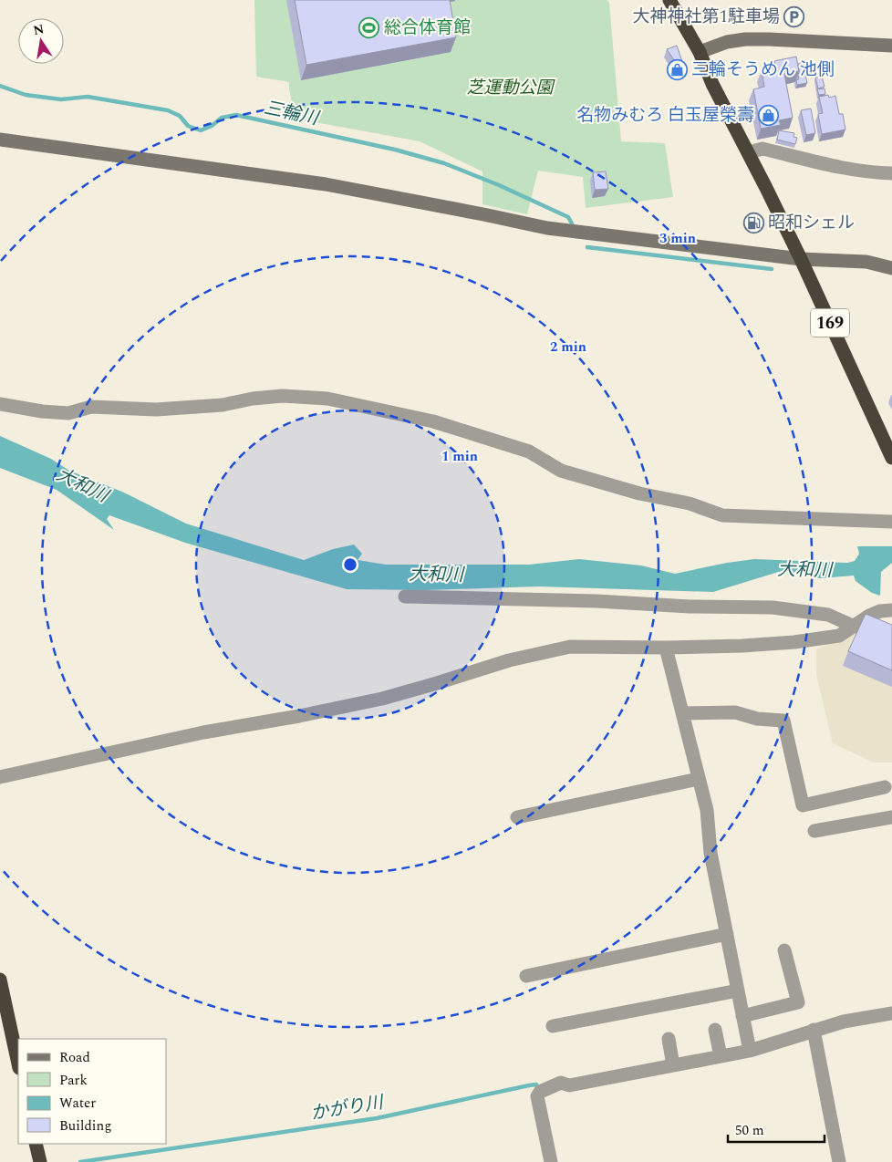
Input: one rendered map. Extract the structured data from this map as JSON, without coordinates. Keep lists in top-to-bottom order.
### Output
{
  "streets": {
    "highway": ["169"]
  },
  "water": ["三輪川", "大和川", "かがり川"],
  "parks": ["芝運動公園"],
  "places": {
    "parking": ["大神神社第1駐車場"],
    "sports": ["総合体育館"],
    "shop": ["三輪そうめん 池側", "名物みむろ 白玉屋榮壽"],
    "fuel station": ["昭和シェル"]
  },
  "legend": [
    "Road",
    "Park",
    "Water",
    "Building"
  ],
  "scale_bar": "50 m",
  "north": "top",
  "rings": ["3 min", "2 min", "1 min"]
}
